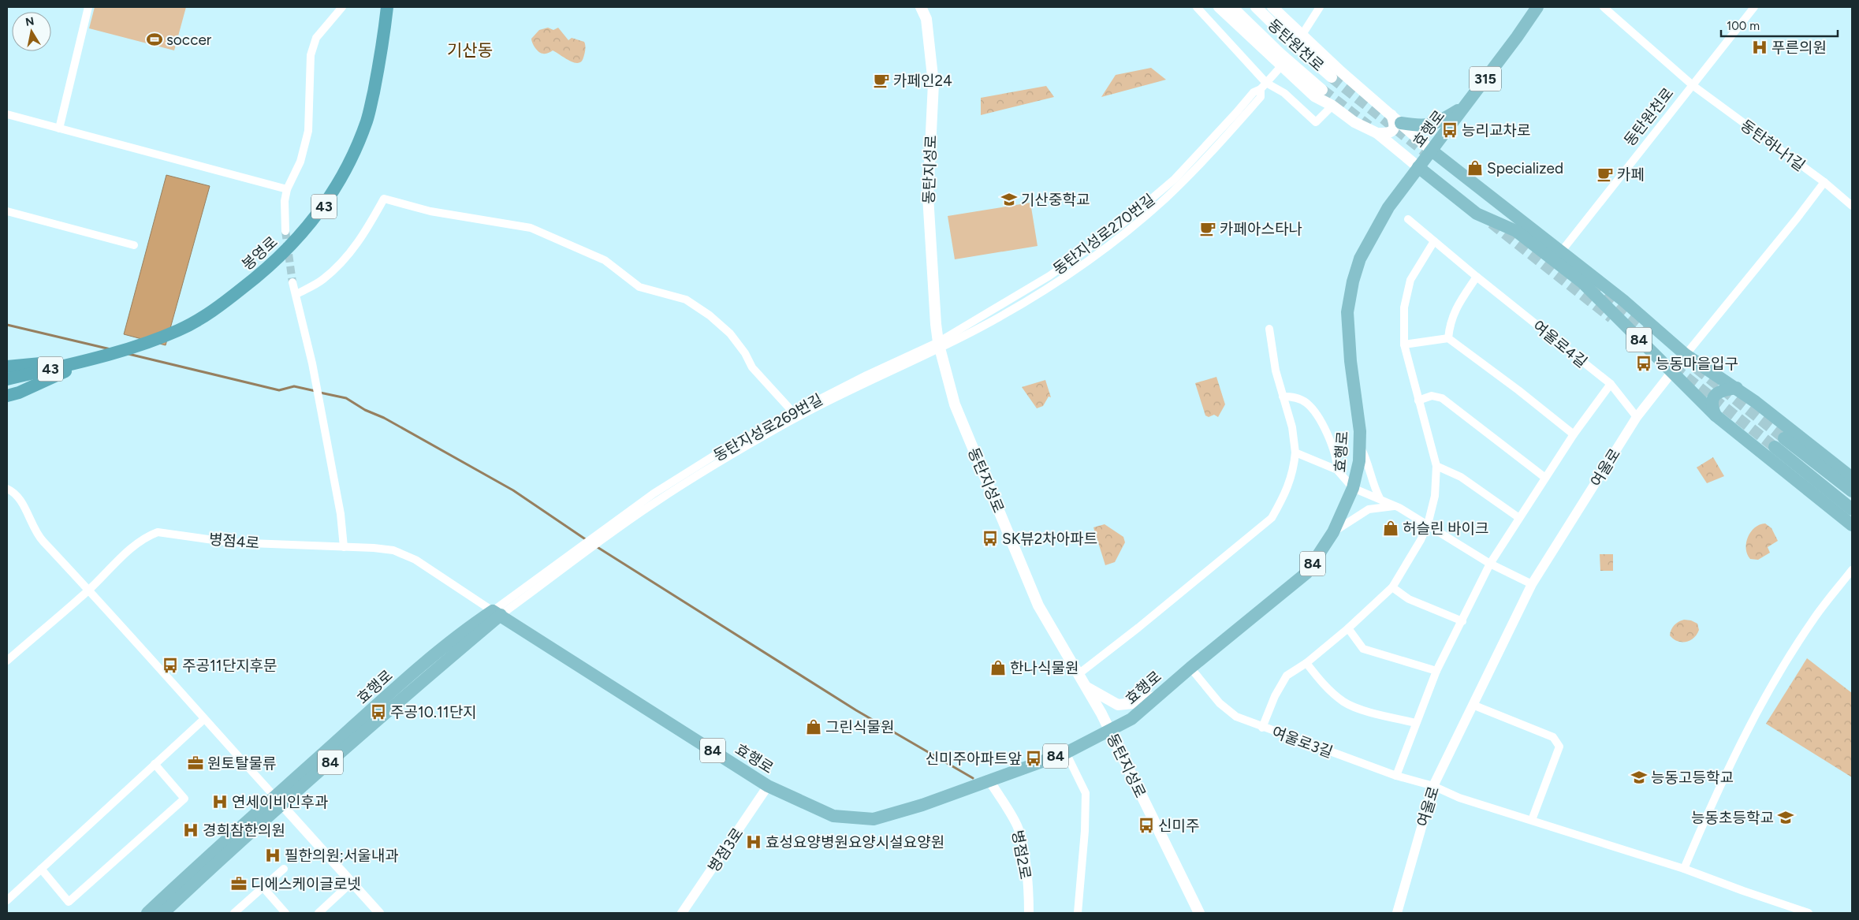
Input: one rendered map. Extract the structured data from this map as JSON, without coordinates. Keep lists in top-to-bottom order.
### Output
{
  "streets": {
    "highway": ["43", "봉영로"],
    "main road": [
      "동탄원천로",
      "315",
      "효행로",
      "동탄지성로",
      "84"
    ],
    "street": [
      "동탄하나1길",
      "여울로4길",
      "동탄지성로269번길",
      "여울로",
      "병점4로",
      "여울로3길",
      "병점3로",
      "병점2로"
    ]
  },
  "crossings": [
    ["동탄원천로", "동탄하나1길"],
    ["동탄원천로", "84"],
    ["효행로", "동탄지성로"],
    ["효행로", "84"],
    ["효행로", "병점4로"],
    ["효행로", "여울로3길"],
    ["효행로", "병점3로"],
    ["효행로", "병점2로"],
    ["동탄지성로", "동탄지성로269번길"],
    ["84", "여울로"],
    ["여울로4길", "여울로"],
    ["여울로", "여울로3길"]
  ],
  "districts": ["기산동"],
  "places": {
    "sports": ["soccer"],
    "hospital": [
      "푸른의원",
      "연세이비인후과",
      "경희참한의원",
      "효성요양병원요양시설요양원",
      "필한의원;서울내과"
    ],
    "cafe": ["카페인24", "카페", "카페아스타나"],
    "bus stop": [
      "능리교차로",
      "능동마을입구",
      "SK뷰2차아파트",
      "주공11단지후문",
      "주공10.11단지",
      "신미주아파트앞",
      "신미주"
    ],
    "shop": [
      "Specialized",
      "허슬린 바이크",
      "한나식물원",
      "그린식물원"
    ],
    "school or university": ["기산중학교", "능동고등학교", "능동초등학교"],
    "office": ["원토탈물류", "디에스케이글로넷"]
  },
  "scale_bar": "100 m",
  "north": "top"
}
